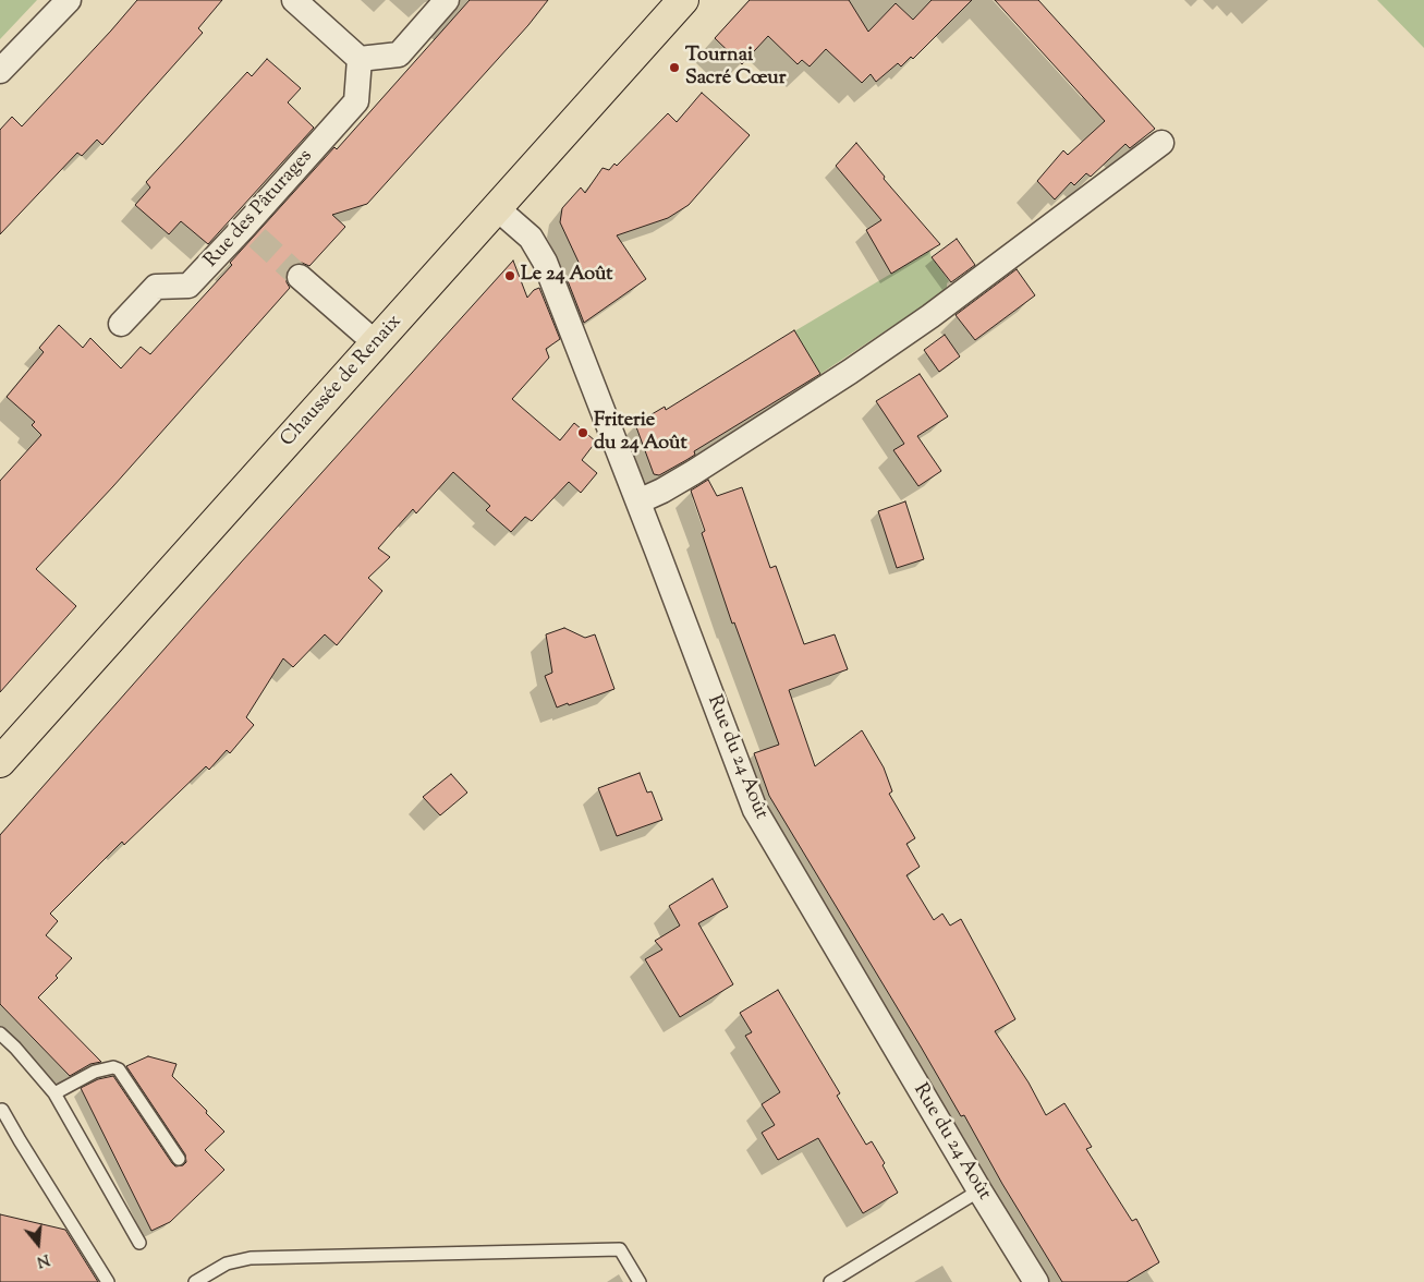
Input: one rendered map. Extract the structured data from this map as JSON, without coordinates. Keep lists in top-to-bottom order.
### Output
{
  "streets": {
    "main road": ["Chaussée de Renaix"],
    "street": ["Rue des Pâturages", "Rue du 24 Août"]
  },
  "crossings": [
    ["Chaussée de Renaix", "Rue du 24 Août"]
  ],
  "places": ["Tournai Sacré Cœur", "Le 24 Août", "Friterie du 24 Août"],
  "north": "bottom"
}
